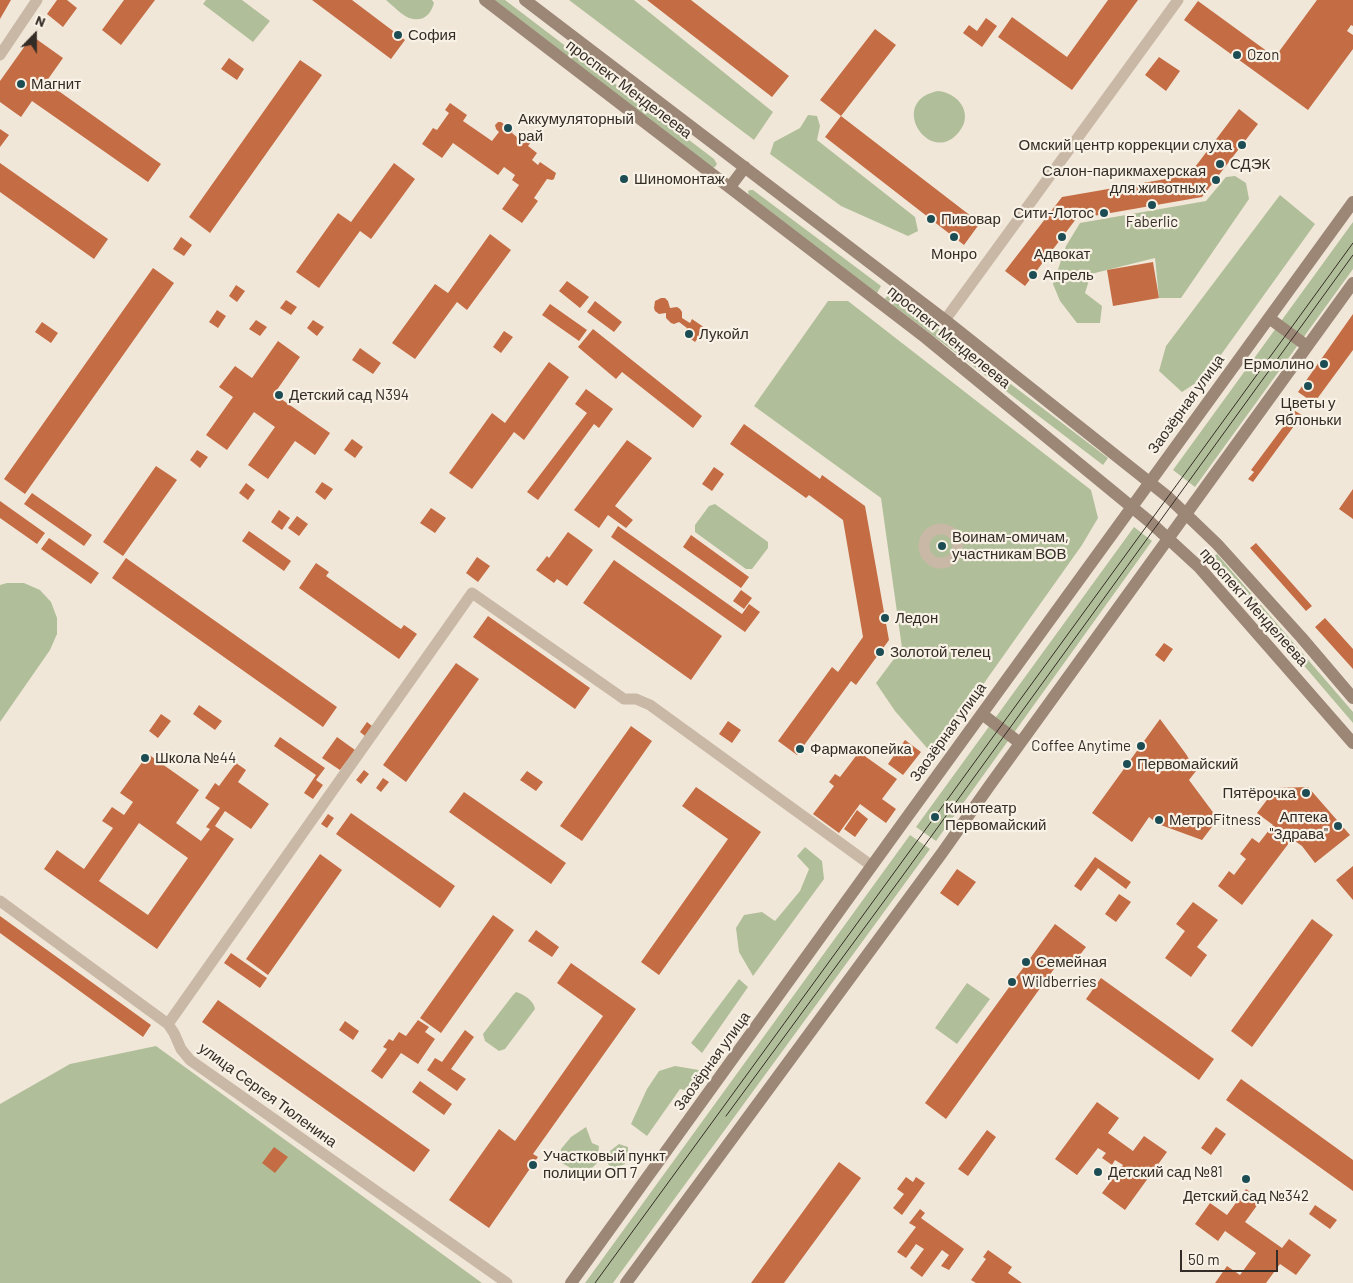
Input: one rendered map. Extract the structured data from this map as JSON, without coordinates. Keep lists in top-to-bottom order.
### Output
{
  "streets": {
    "main road": ["проспект Менделеева", "Заозёрная улица"],
    "street": ["улица Сергея Тюленина"]
  },
  "crossings": [
    ["проспект Менделеева", "Заозёрная улица"]
  ],
  "places": [
    "София",
    "Ozon",
    "Магнит",
    "Аккумуляторный рай",
    "Омский центр коррекции слуха",
    "СДЭК",
    "Шиномонтаж",
    "Салон-парикмахерская для животных",
    "Faberlic",
    "Сити-Лотос",
    "Пивовар",
    "Монро",
    "Адвокат",
    "Апрель",
    "Лукойл",
    "Ермолино",
    "Цветы у Яблоньки",
    "Детский сад N394",
    "Воинам-омичам, участникам ВОВ",
    "Ледон",
    "Золотой телец",
    "Coffee Anytime",
    "Фармакопейка",
    "Школа №44",
    "Первомайский",
    "Пятёрочка",
    "Кинотеатр Первомайский",
    "МетроFitness",
    "Аптека \"Здрава\"",
    "Семейная",
    "Wildberries",
    "Участковый пункт полиции ОП 7",
    "Детский сад №81",
    "Детский сад №342"
  ],
  "scale_bar": "50 m",
  "north": "top"
}
